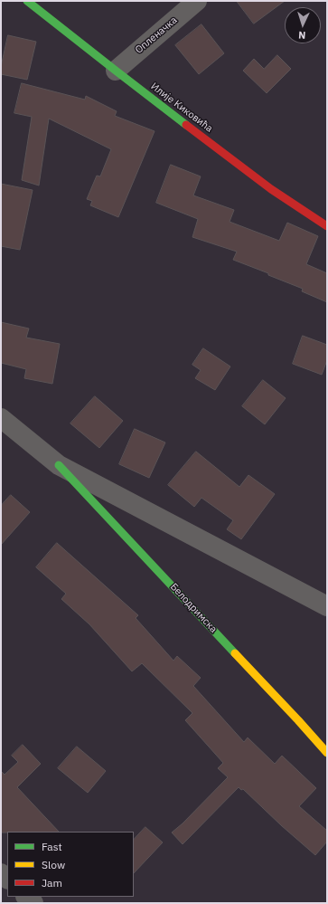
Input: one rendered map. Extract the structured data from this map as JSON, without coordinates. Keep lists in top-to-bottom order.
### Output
{
  "streets": {
    "street": ["Опленачка", "Илије Киковића", "Белодримска"]
  },
  "crossings": [
    ["Опленачка", "Илије Киковића"]
  ],
  "legend": ["Fast", "Slow", "Jam"],
  "north": "bottom"
}
